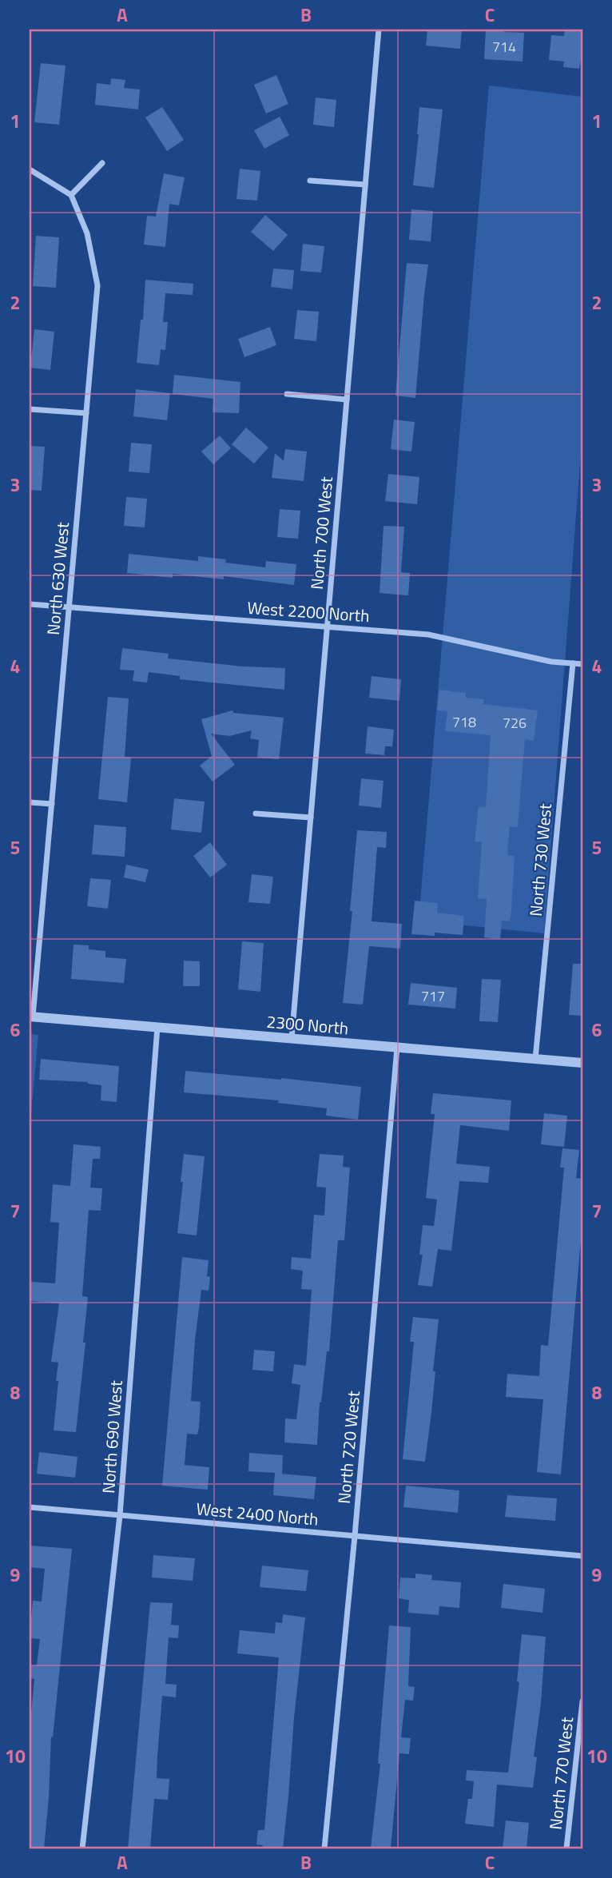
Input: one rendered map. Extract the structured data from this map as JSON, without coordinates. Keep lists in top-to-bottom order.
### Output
{
  "streets": {
    "street": [
      "North 700 West",
      "North 630 West",
      "West 2200 North",
      "North 730 West",
      "2300 North",
      "North 690 West",
      "North 720 West",
      "West 2400 North",
      "North 770 West"
    ]
  },
  "crossings": [
    ["North 700 West", "West 2200 North"],
    ["North 700 West", "2300 North"],
    ["North 630 West", "West 2200 North"],
    ["North 630 West", "2300 North"],
    ["West 2200 North", "North 730 West"],
    ["North 730 West", "2300 North"],
    ["2300 North", "North 690 West"],
    ["2300 North", "North 720 West"],
    ["North 690 West", "West 2400 North"],
    ["North 720 West", "West 2400 North"]
  ],
  "house_numbers": [
    "714",
    "718",
    "726",
    "717"
  ],
  "grid": {
    "columns": ["A", "B", "C"],
    "rows": [
      "1",
      "2",
      "3",
      "4",
      "5",
      "6",
      "7",
      "8",
      "9",
      "10"
    ]
  }
}
